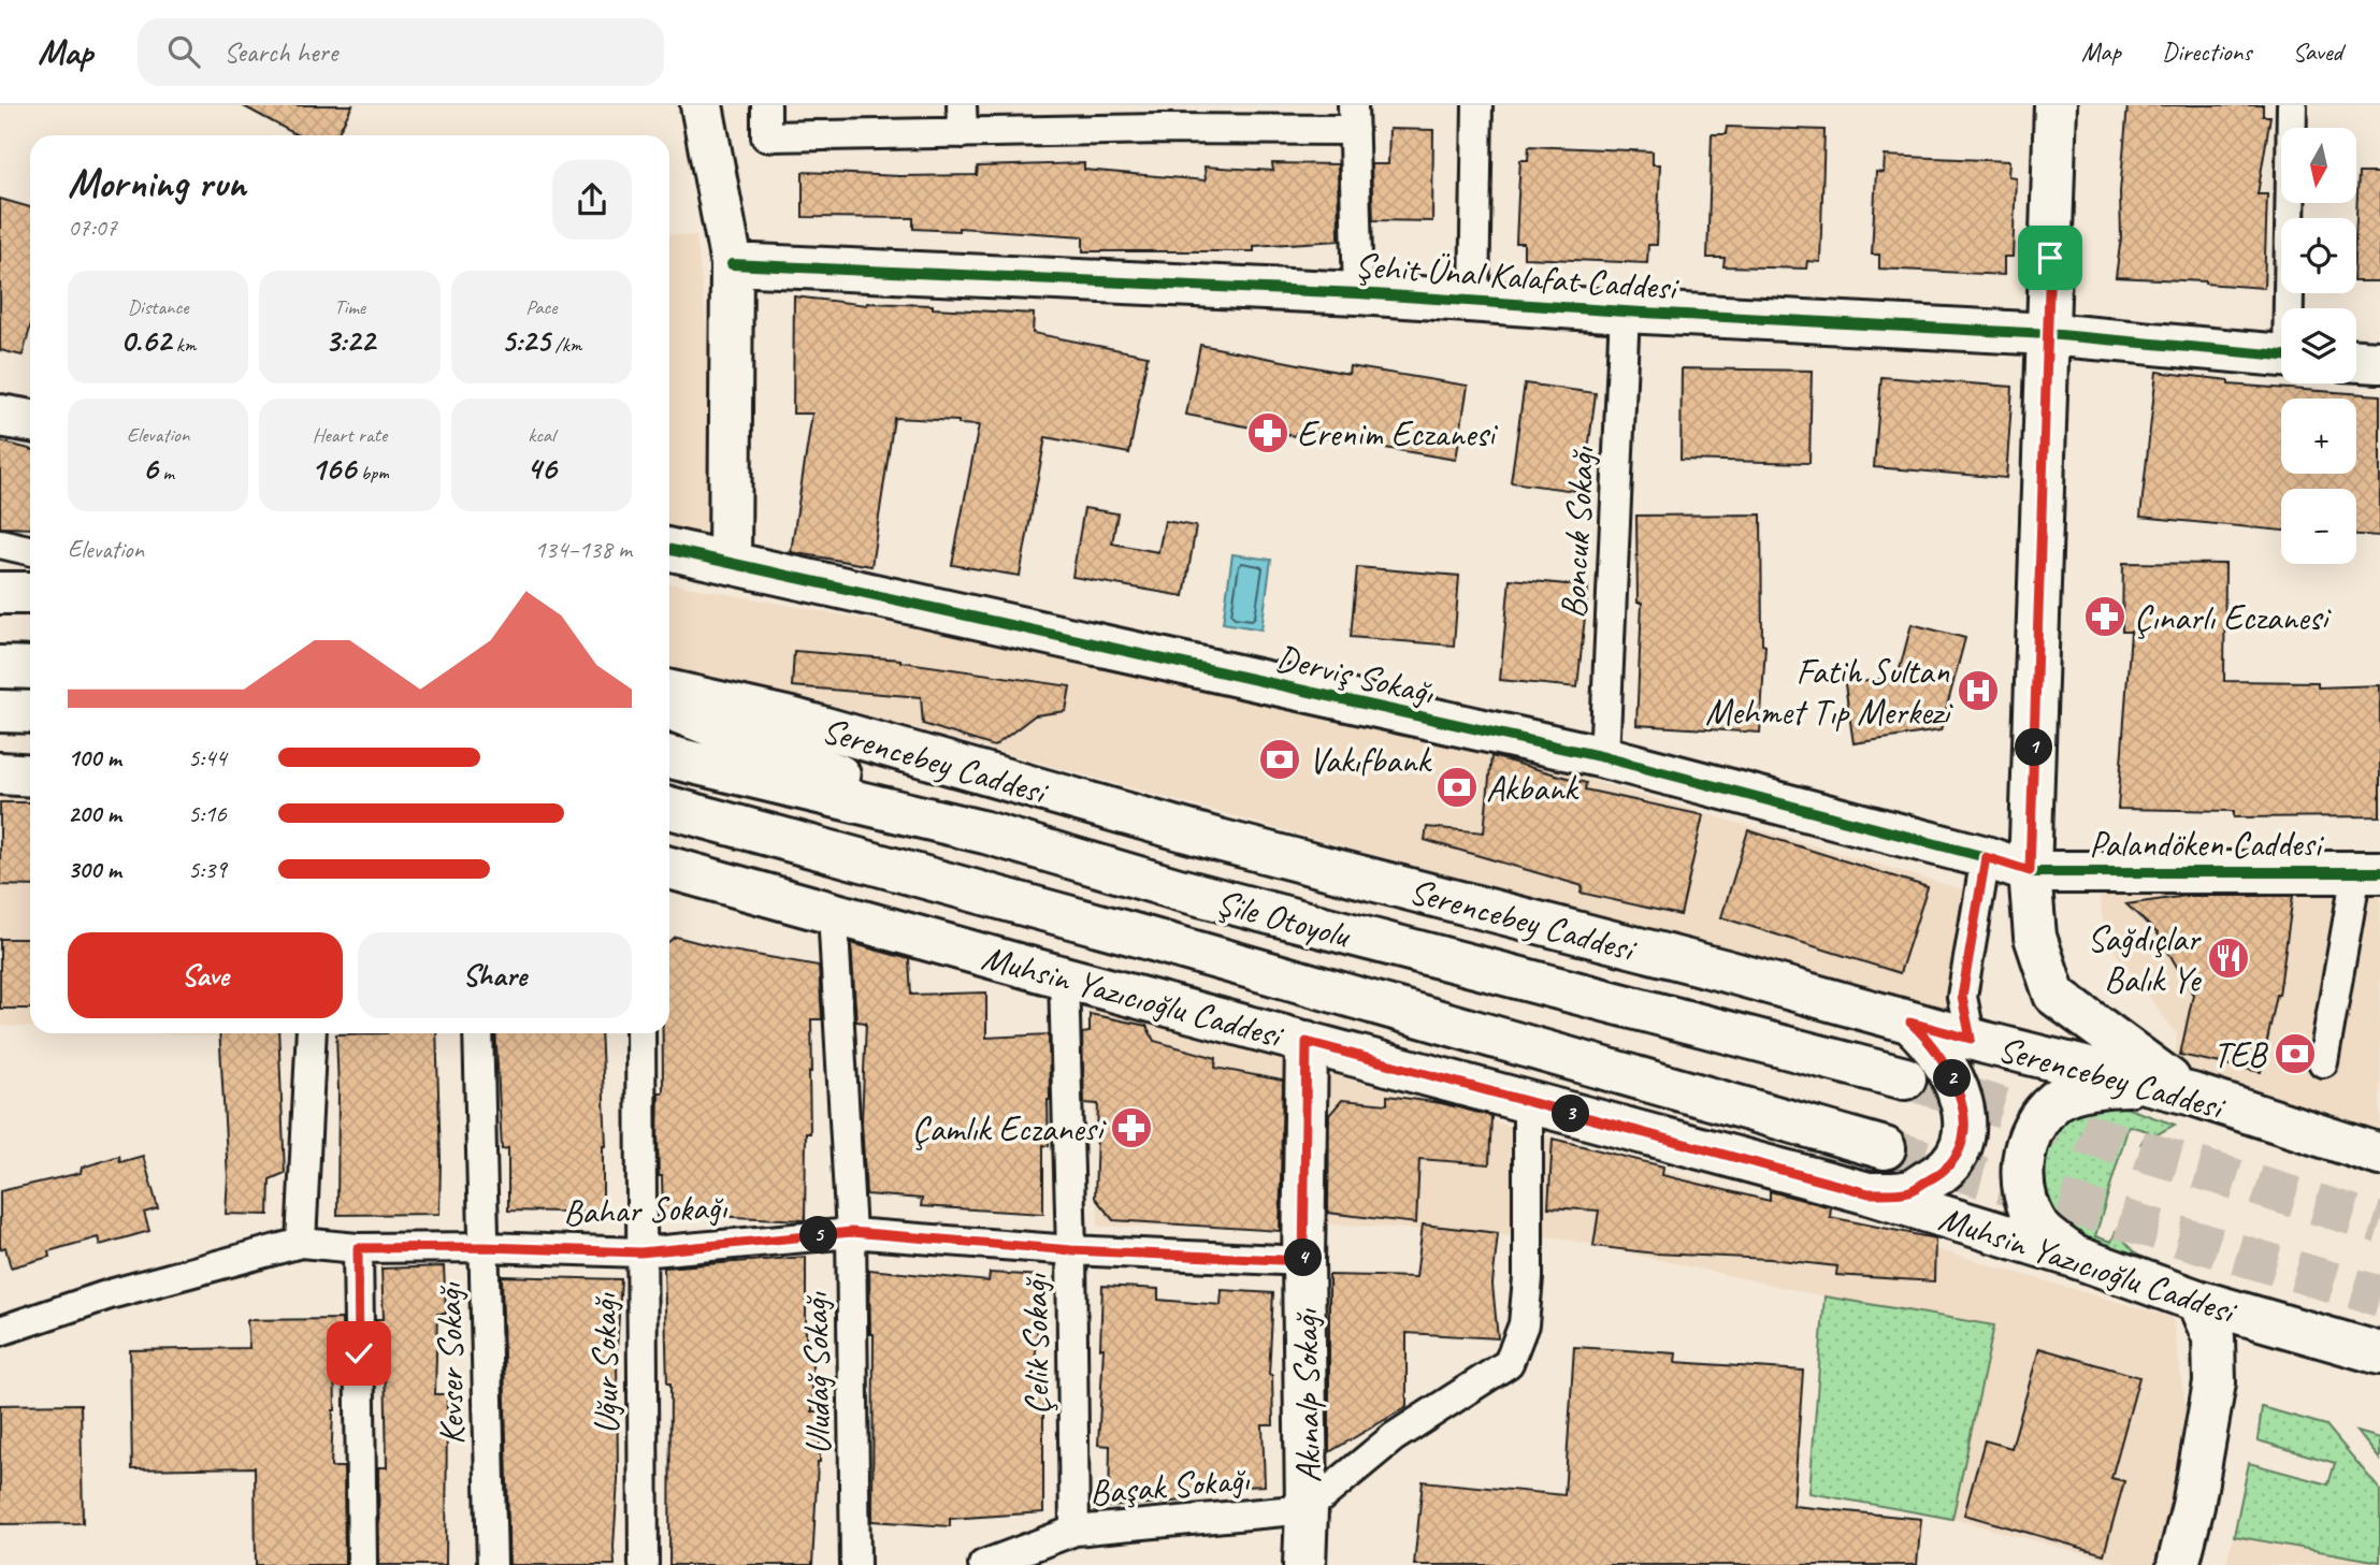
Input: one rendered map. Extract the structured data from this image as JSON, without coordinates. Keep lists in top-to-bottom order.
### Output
{
  "streets": {
    "main road": [
      "Şehit Ünal Kalafat Caddesi",
      "Derviş Sokağı",
      "Serencebey Caddesi",
      "Palandöken Caddesi",
      "Şile Otoyolu",
      "Muhsin Yazıcıoğlu Caddesi",
      "Akınalp Sokağı"
    ],
    "street": [
      "Boncuk Sokağı",
      "Bahar Sokağı",
      "Çelik Sokağı",
      "Kevser Sokağı",
      "Uğur Sokağı",
      "Uludağ Sokağı",
      "Başak Sokağı"
    ]
  },
  "crossings": [
    ["Şehit Ünal Kalafat Caddesi", "Boncuk Sokağı"],
    ["Boncuk Sokağı", "Derviş Sokağı"],
    ["Derviş Sokağı", "Palandöken Caddesi"],
    ["Muhsin Yazıcıoğlu Caddesi", "Çelik Sokağı"],
    ["Muhsin Yazıcıoğlu Caddesi", "Uludağ Sokağı"],
    ["Muhsin Yazıcıoğlu Caddesi", "Akınalp Sokağı"],
    ["Bahar Sokağı", "Çelik Sokağı"],
    ["Bahar Sokağı", "Kevser Sokağı"],
    ["Bahar Sokağı", "Uğur Sokağı"],
    ["Bahar Sokağı", "Uludağ Sokağı"],
    ["Bahar Sokağı", "Akınalp Sokağı"],
    ["Çelik Sokağı", "Başak Sokağı"],
    ["Akınalp Sokağı", "Başak Sokağı"]
  ],
  "places": {
    "pharmacy": ["Erenim Eczanesi", "Çınarlı Eczanesi", "Çamlık Eczanesi"],
    "hospital": ["Fatih Sultan Mehmet Tıp Merkezi"],
    "bank": ["Vakıfbank", "Akbank", "TEB"],
    "restaurant": ["Sağdıçlar Balık Ye"]
  },
  "north": "bottom",
  "page": {
    "header": "Map",
    "search": "Search here",
    "nav": ["Map", "Directions", "Saved"],
    "map_buttons": ["+", "−"],
    "heading": ["Morning run", "07:07"],
    "stats": [
      ["Distance", "0.62 km"],
      ["Time", "3:22"],
      ["Pace", "5:25 /km"],
      ["Elevation", "6 m"],
      ["Heart rate", "166 bpm"],
      ["kcal", "46"]
    ],
    "chart": ["Elevation", "134–138 m"],
    "pins": [
      "1",
      "2",
      "3",
      "5",
      "4"
    ],
    "list": [
      {
        "name": "100 m",
        "note": "5:44"
      },
      {
        "name": "200 m",
        "note": "5:16"
      },
      {
        "name": "300 m",
        "note": "5:39"
      }
    ],
    "buttons": ["Save", "Share"]
  }
}
